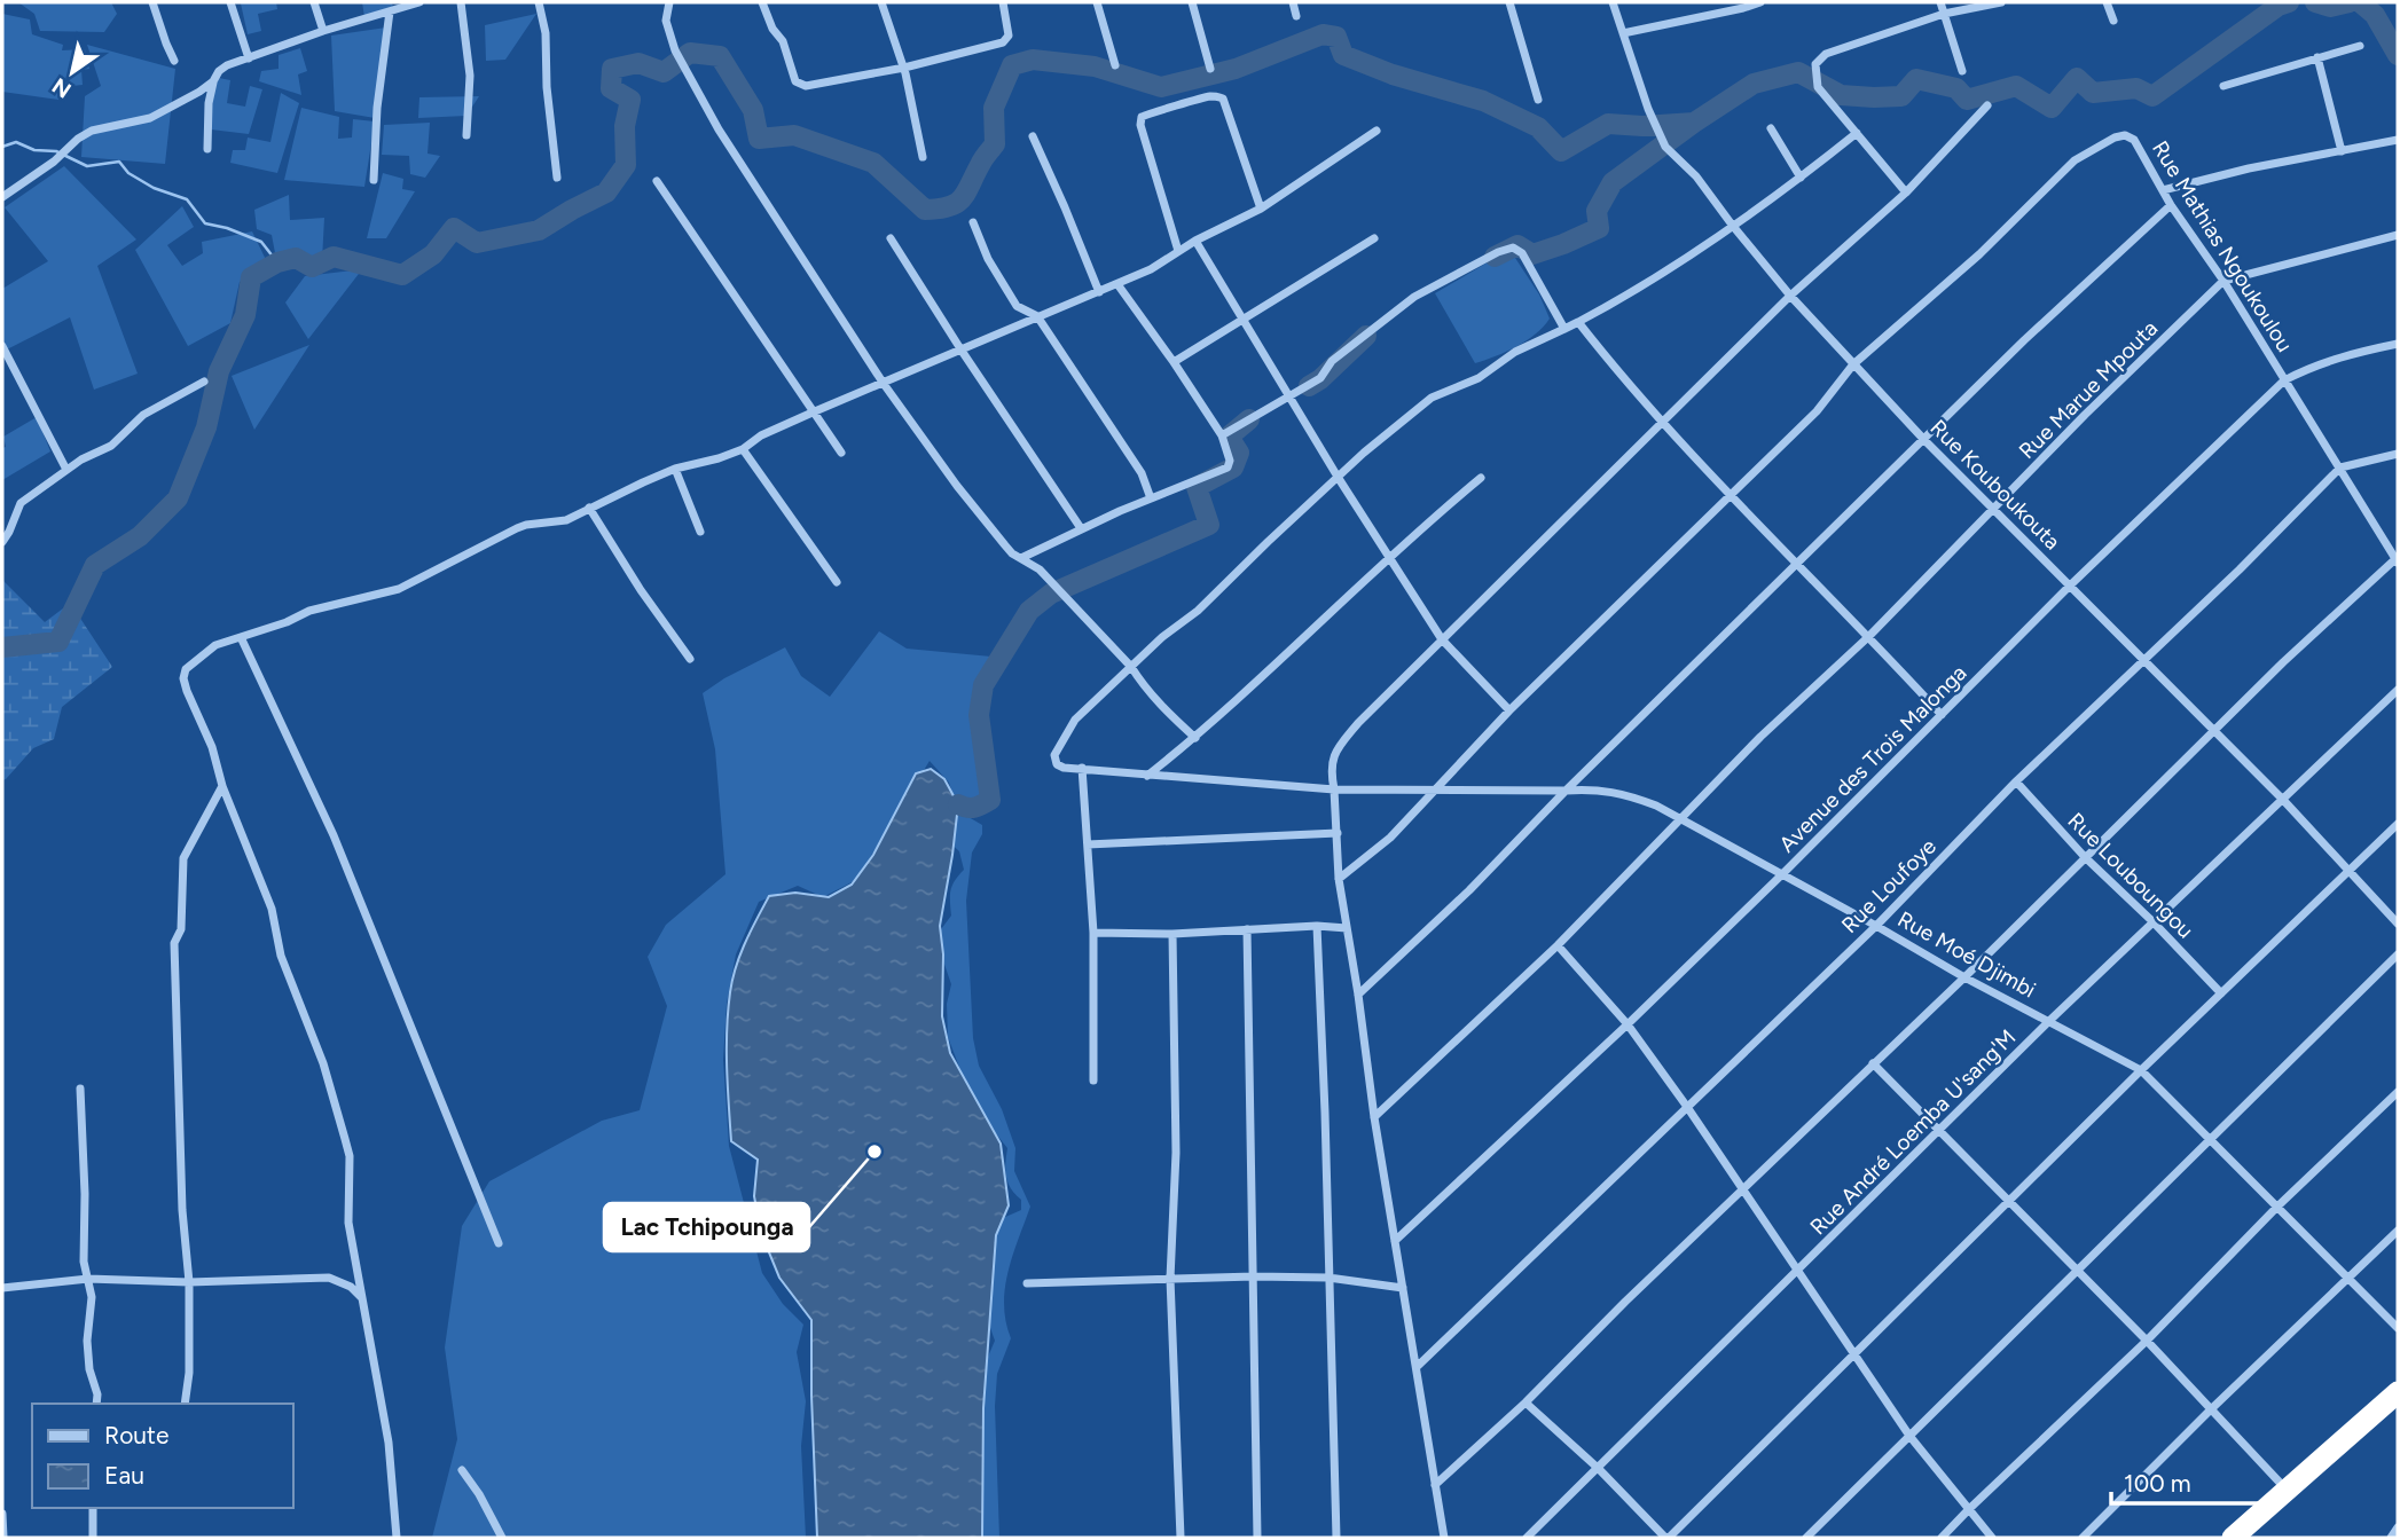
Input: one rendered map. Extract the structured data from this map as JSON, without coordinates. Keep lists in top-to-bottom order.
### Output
{
  "streets": {
    "street": [
      "Rue Mathias Ngoukoulou",
      "Rue Marue Mpouta",
      "Rue Kouboukouta",
      "Avenue des Trois Malonga",
      "Rue Louboungou",
      "Rue Loufoye",
      "Rue Moé Djimbi",
      "Rue André Loemba U'sang'M"
    ]
  },
  "crossings": [
    ["Rue Mathias Ngoukoulou", "Rue Marue Mpouta"],
    ["Rue Mathias Ngoukoulou", "Rue Kouboukouta"],
    ["Rue Mathias Ngoukoulou", "Avenue des Trois Malonga"],
    ["Rue Mathias Ngoukoulou", "Rue Loufoye"],
    ["Rue Marue Mpouta", "Rue Kouboukouta"],
    ["Rue Marue Mpouta", "Rue Moé Djimbi"],
    ["Rue Kouboukouta", "Avenue des Trois Malonga"],
    ["Rue Kouboukouta", "Rue Loufoye"],
    ["Rue Kouboukouta", "Rue André Loemba U'sang'M"],
    ["Avenue des Trois Malonga", "Rue Moé Djimbi"],
    ["Rue Louboungou", "Rue Loufoye"],
    ["Rue Louboungou", "Rue André Loemba U'sang'M"],
    ["Rue Loufoye", "Rue Moé Djimbi"],
    ["Rue Moé Djimbi", "Rue André Loemba U'sang'M"]
  ],
  "places": ["Lac Tchipounga"],
  "legend": ["Route", "Eau"],
  "scale_bar": "100 m",
  "north": "bottom left"
}
